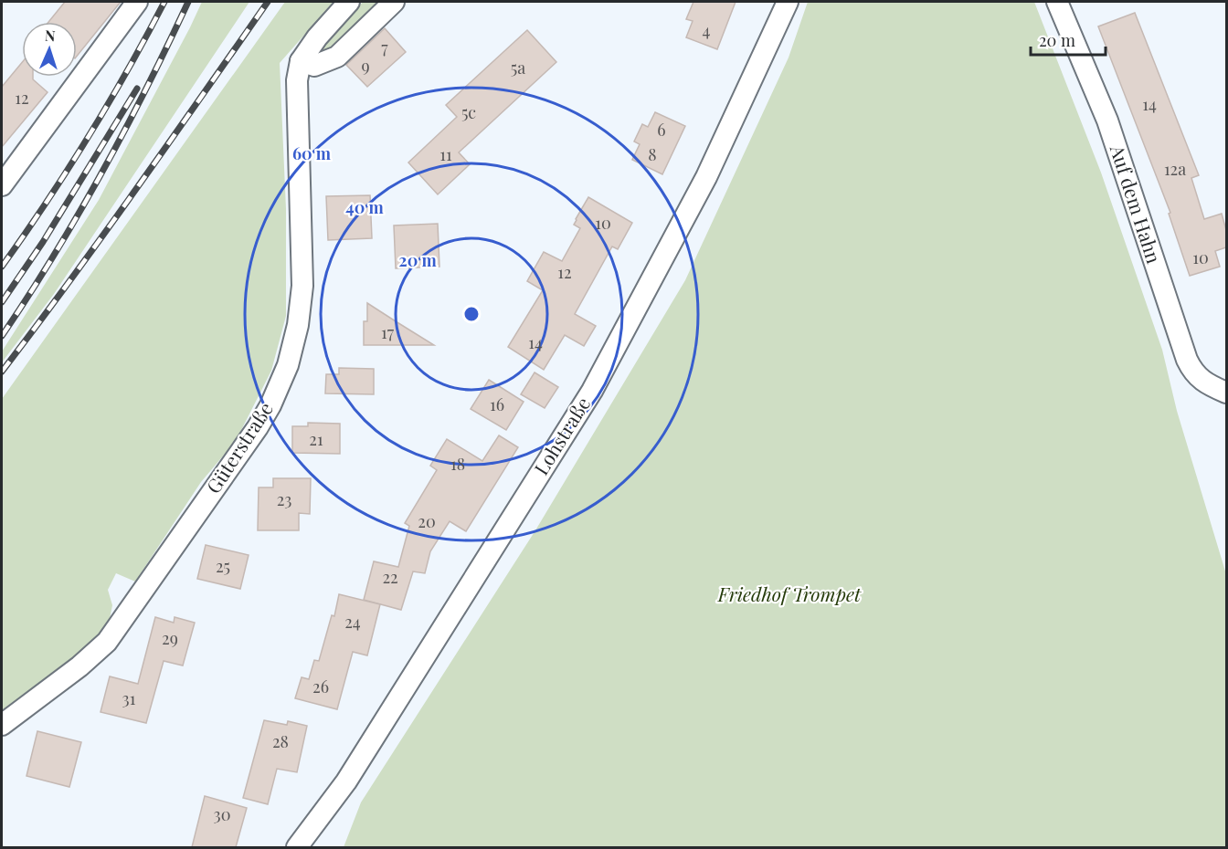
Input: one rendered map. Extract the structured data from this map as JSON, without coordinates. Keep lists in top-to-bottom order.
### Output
{
  "streets": {
    "street": ["Auf dem Hahn", "Lohstraße", "Güterstraße"]
  },
  "parks": ["Friedhof Trompet"],
  "house_numbers": [
    "4",
    "7",
    "9",
    "5a",
    "12",
    "14",
    "5c",
    "6",
    "11",
    "8",
    "12a",
    "10",
    "10",
    "12",
    "17",
    "14",
    "16",
    "21",
    "18",
    "23",
    "20",
    "25",
    "22",
    "24",
    "29",
    "26",
    "31",
    "28",
    "30"
  ],
  "scale_bar": "20 m",
  "north": "top",
  "rings": ["60 m", "40 m", "20 m"]
}
